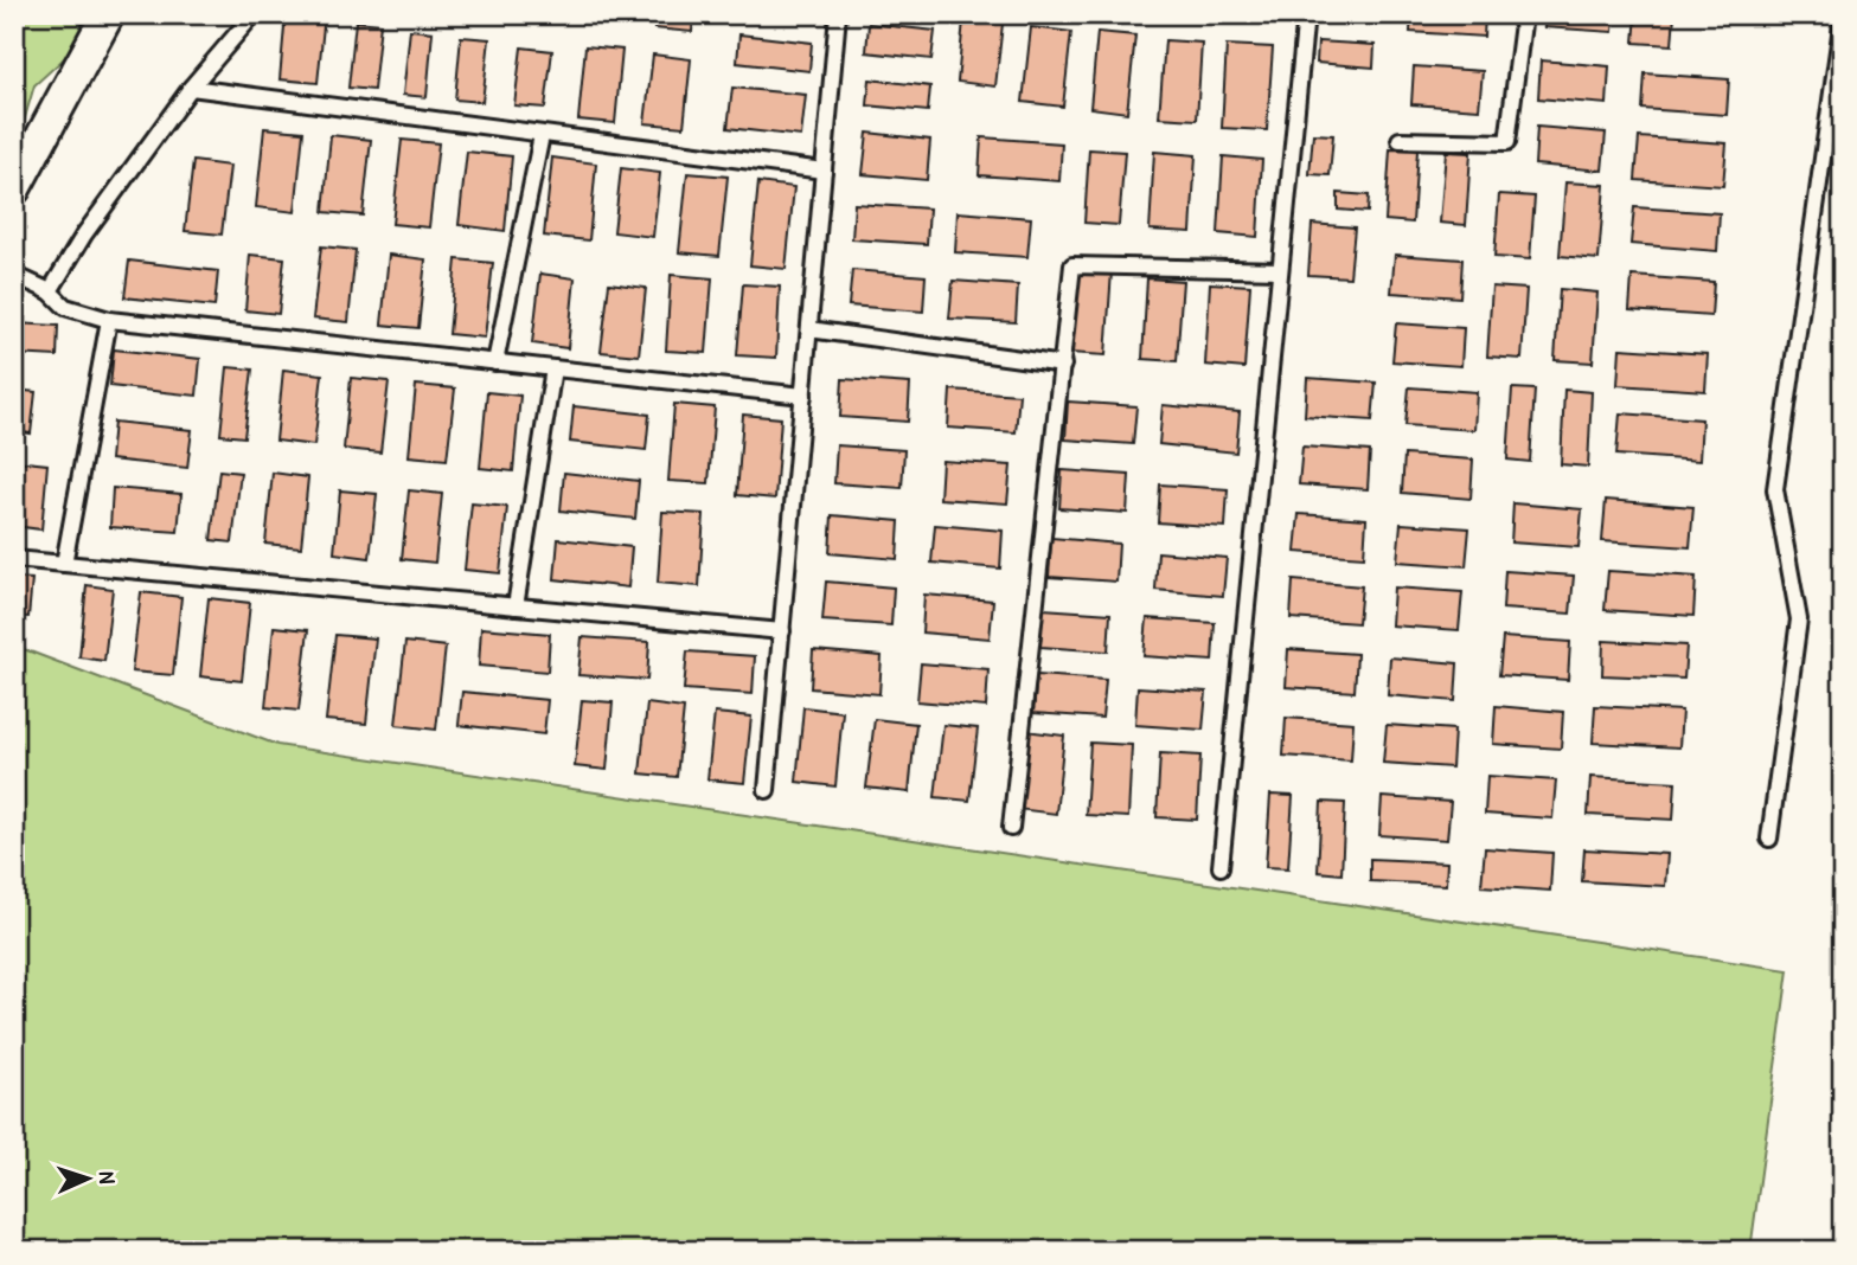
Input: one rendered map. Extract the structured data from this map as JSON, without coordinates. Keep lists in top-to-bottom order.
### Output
{
  "north": "right"
}
